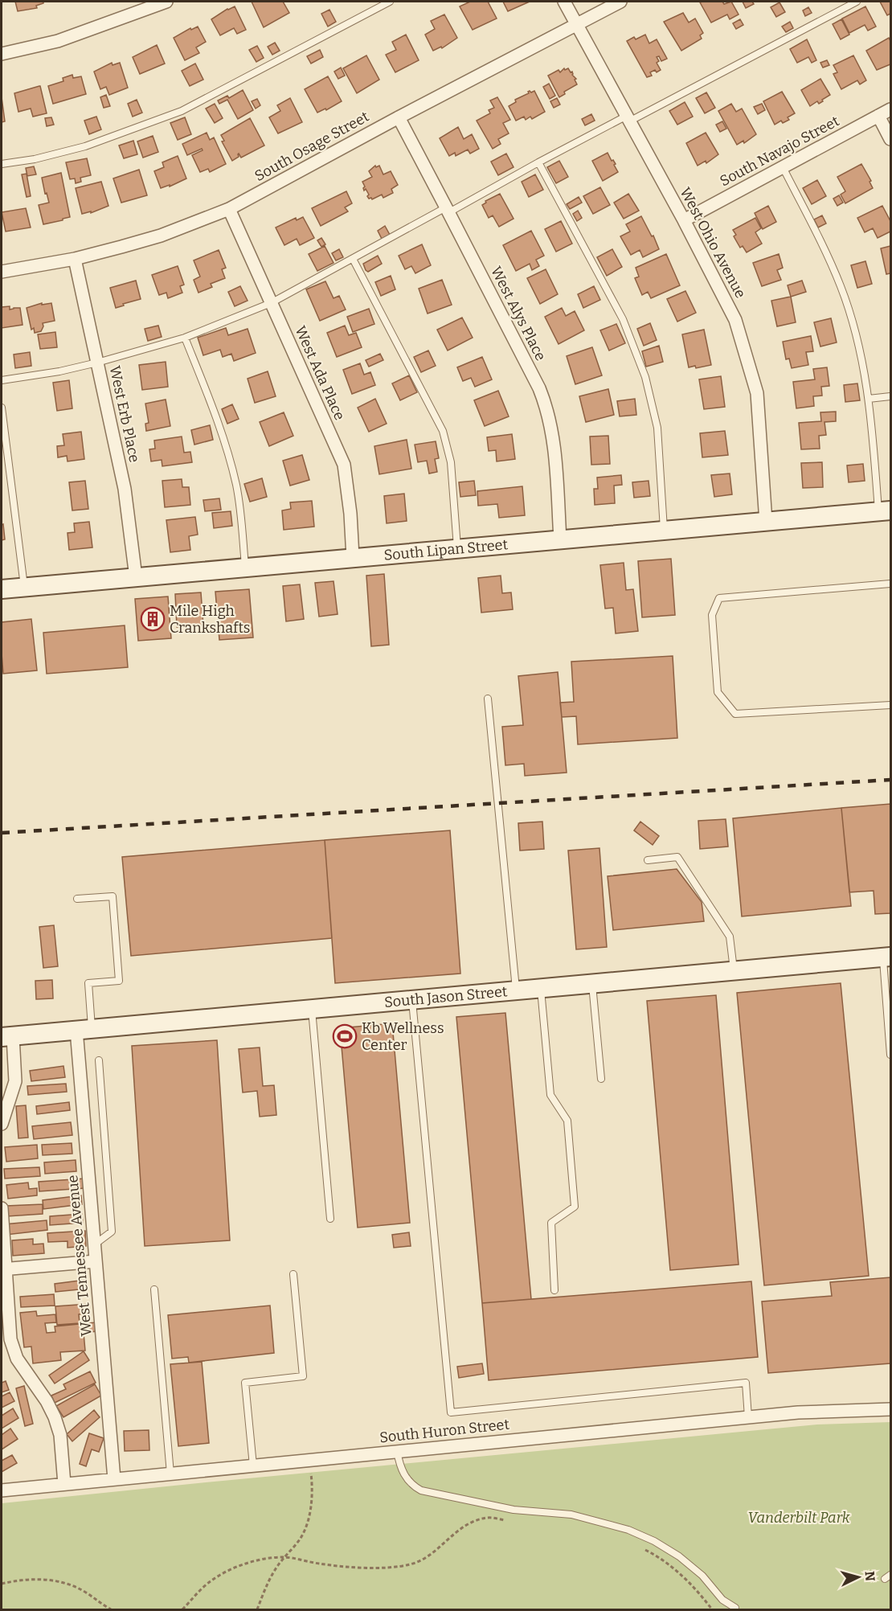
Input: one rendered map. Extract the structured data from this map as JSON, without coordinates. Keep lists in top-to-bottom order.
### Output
{
  "streets": {
    "street": [
      "South Osage Street",
      "South Navajo Street",
      "West Ohio Avenue",
      "West Alys Place",
      "West Ada Place",
      "West Erb Place",
      "South Lipan Street",
      "South Jason Street",
      "West Tennessee Avenue",
      "South Huron Street"
    ]
  },
  "crossings": [
    ["South Osage Street", "West Ohio Avenue"],
    ["South Osage Street", "West Alys Place"],
    ["South Osage Street", "West Ada Place"],
    ["South Osage Street", "West Erb Place"],
    ["South Navajo Street", "West Ohio Avenue"],
    ["West Ohio Avenue", "South Lipan Street"],
    ["West Alys Place", "South Lipan Street"],
    ["West Ada Place", "South Lipan Street"],
    ["West Erb Place", "South Lipan Street"],
    ["South Jason Street", "West Tennessee Avenue"],
    ["West Tennessee Avenue", "South Huron Street"]
  ],
  "parks": ["Vanderbilt Park"],
  "places": {
    "building": ["Mile High Crankshafts"],
    "sports": ["Kb Wellness Center"]
  },
  "north": "right"
}
